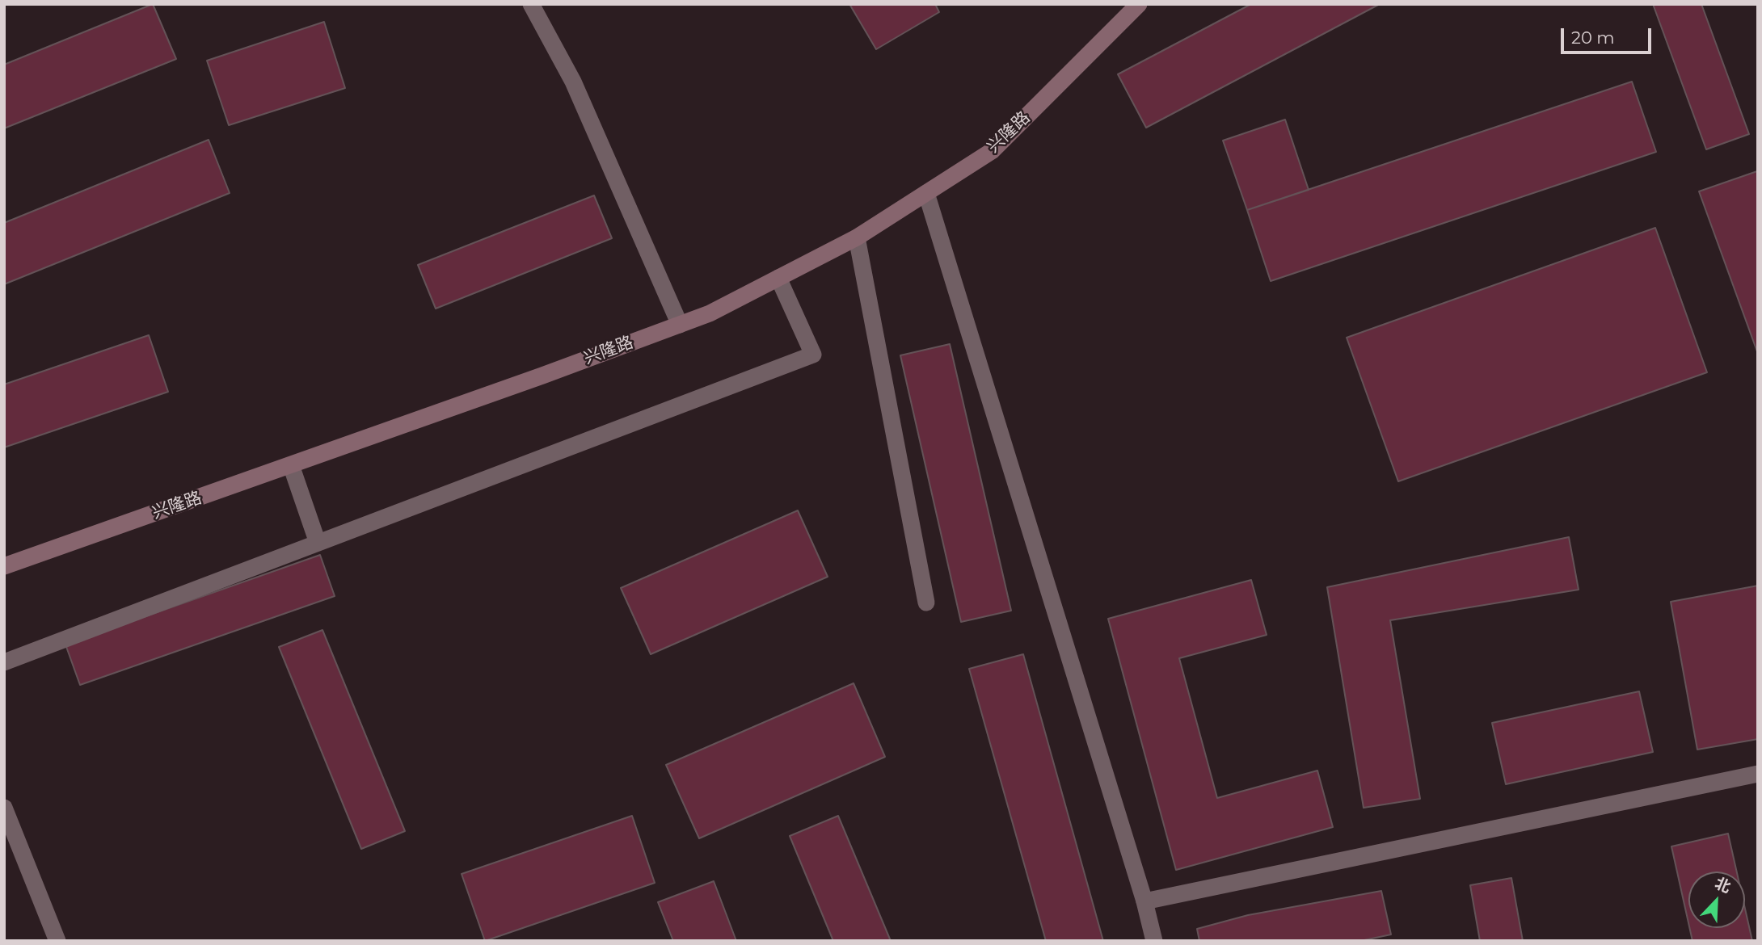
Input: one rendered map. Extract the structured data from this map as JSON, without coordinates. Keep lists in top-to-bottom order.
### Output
{
  "streets": {
    "main road": ["兴隆路"]
  },
  "scale_bar": "20 m",
  "north": "top right"
}
